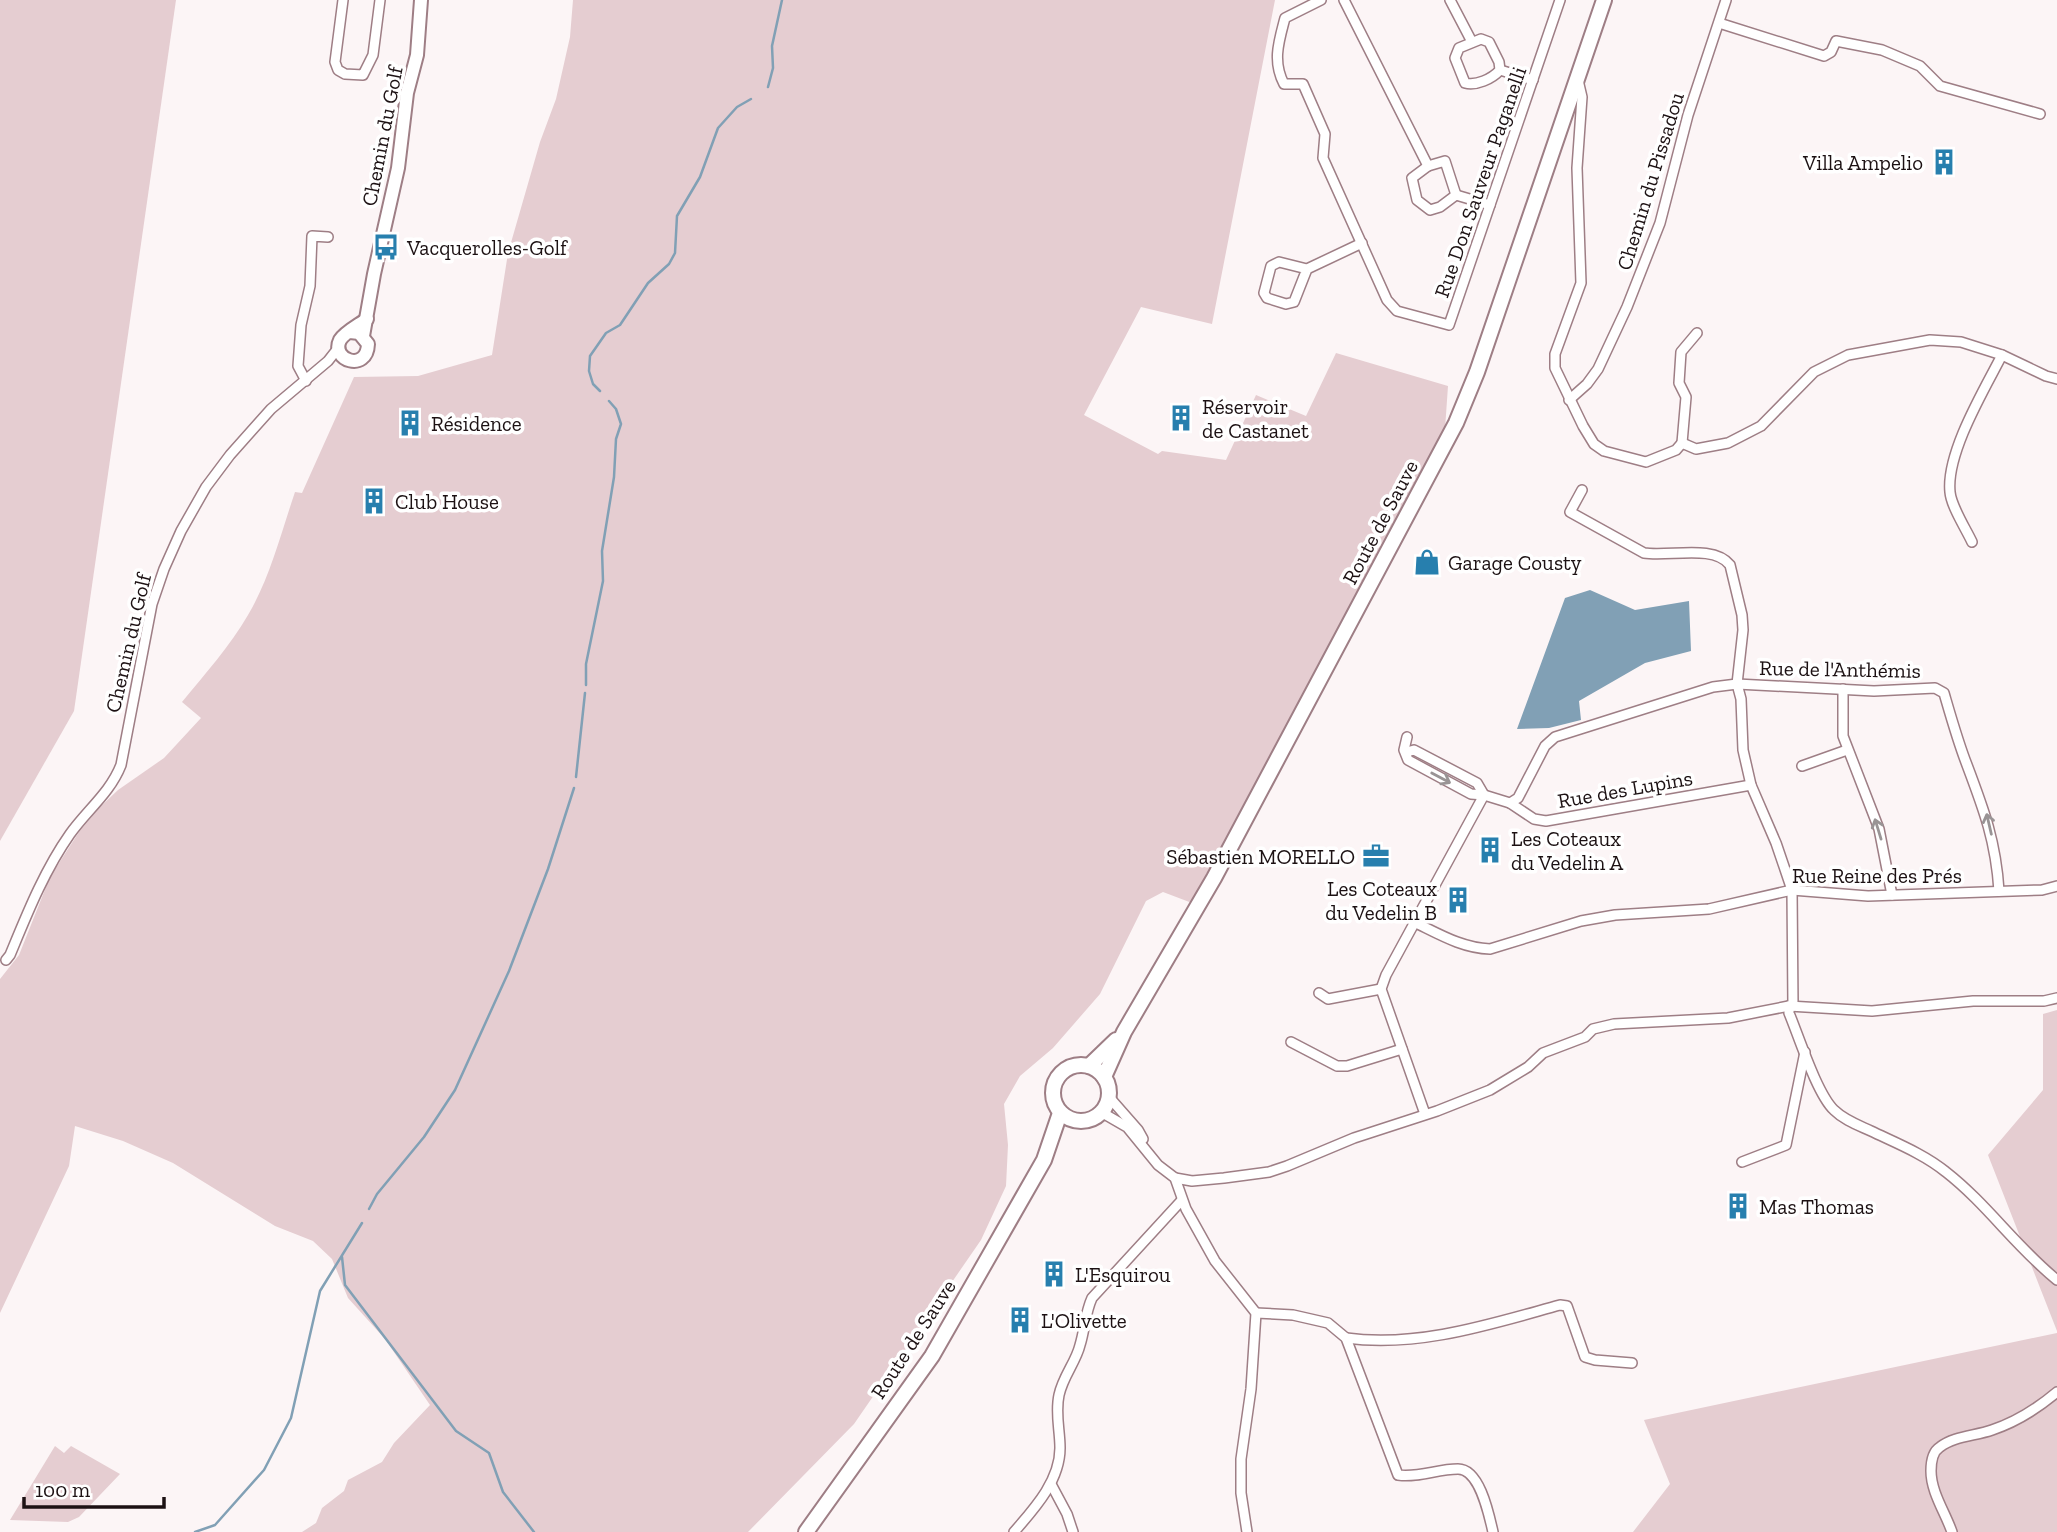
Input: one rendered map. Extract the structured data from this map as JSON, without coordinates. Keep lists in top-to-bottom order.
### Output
{
  "streets": {
    "main road": ["Route de Sauve"],
    "street": [
      "Chemin du Golf",
      "Chemin du Pissadou",
      "Rue Don Sauveur Paganelli",
      "Rue de l'Anthémis",
      "Rue des Lupins",
      "Rue Reine des Prés"
    ]
  },
  "crossings": [
    ["Rue de l'Anthémis", "Rue des Lupins"],
    ["Rue de l'Anthémis", "Rue Reine des Prés"]
  ],
  "one_way": ["Rue de l'Anthémis"],
  "places": {
    "building": [
      "Villa Ampelio",
      "Réservoir de Castanet",
      "Résidence",
      "Club House",
      "Les Coteaux du Vedelin A",
      "Les Coteaux du Vedelin B",
      "Mas Thomas",
      "L'Esquirou",
      "L'Olivette"
    ],
    "bus stop": ["Vacquerolles-Golf"],
    "shop": ["Garage Cousty"],
    "office": ["Sébastien MORELLO"]
  },
  "scale_bar": "100 m"
}
